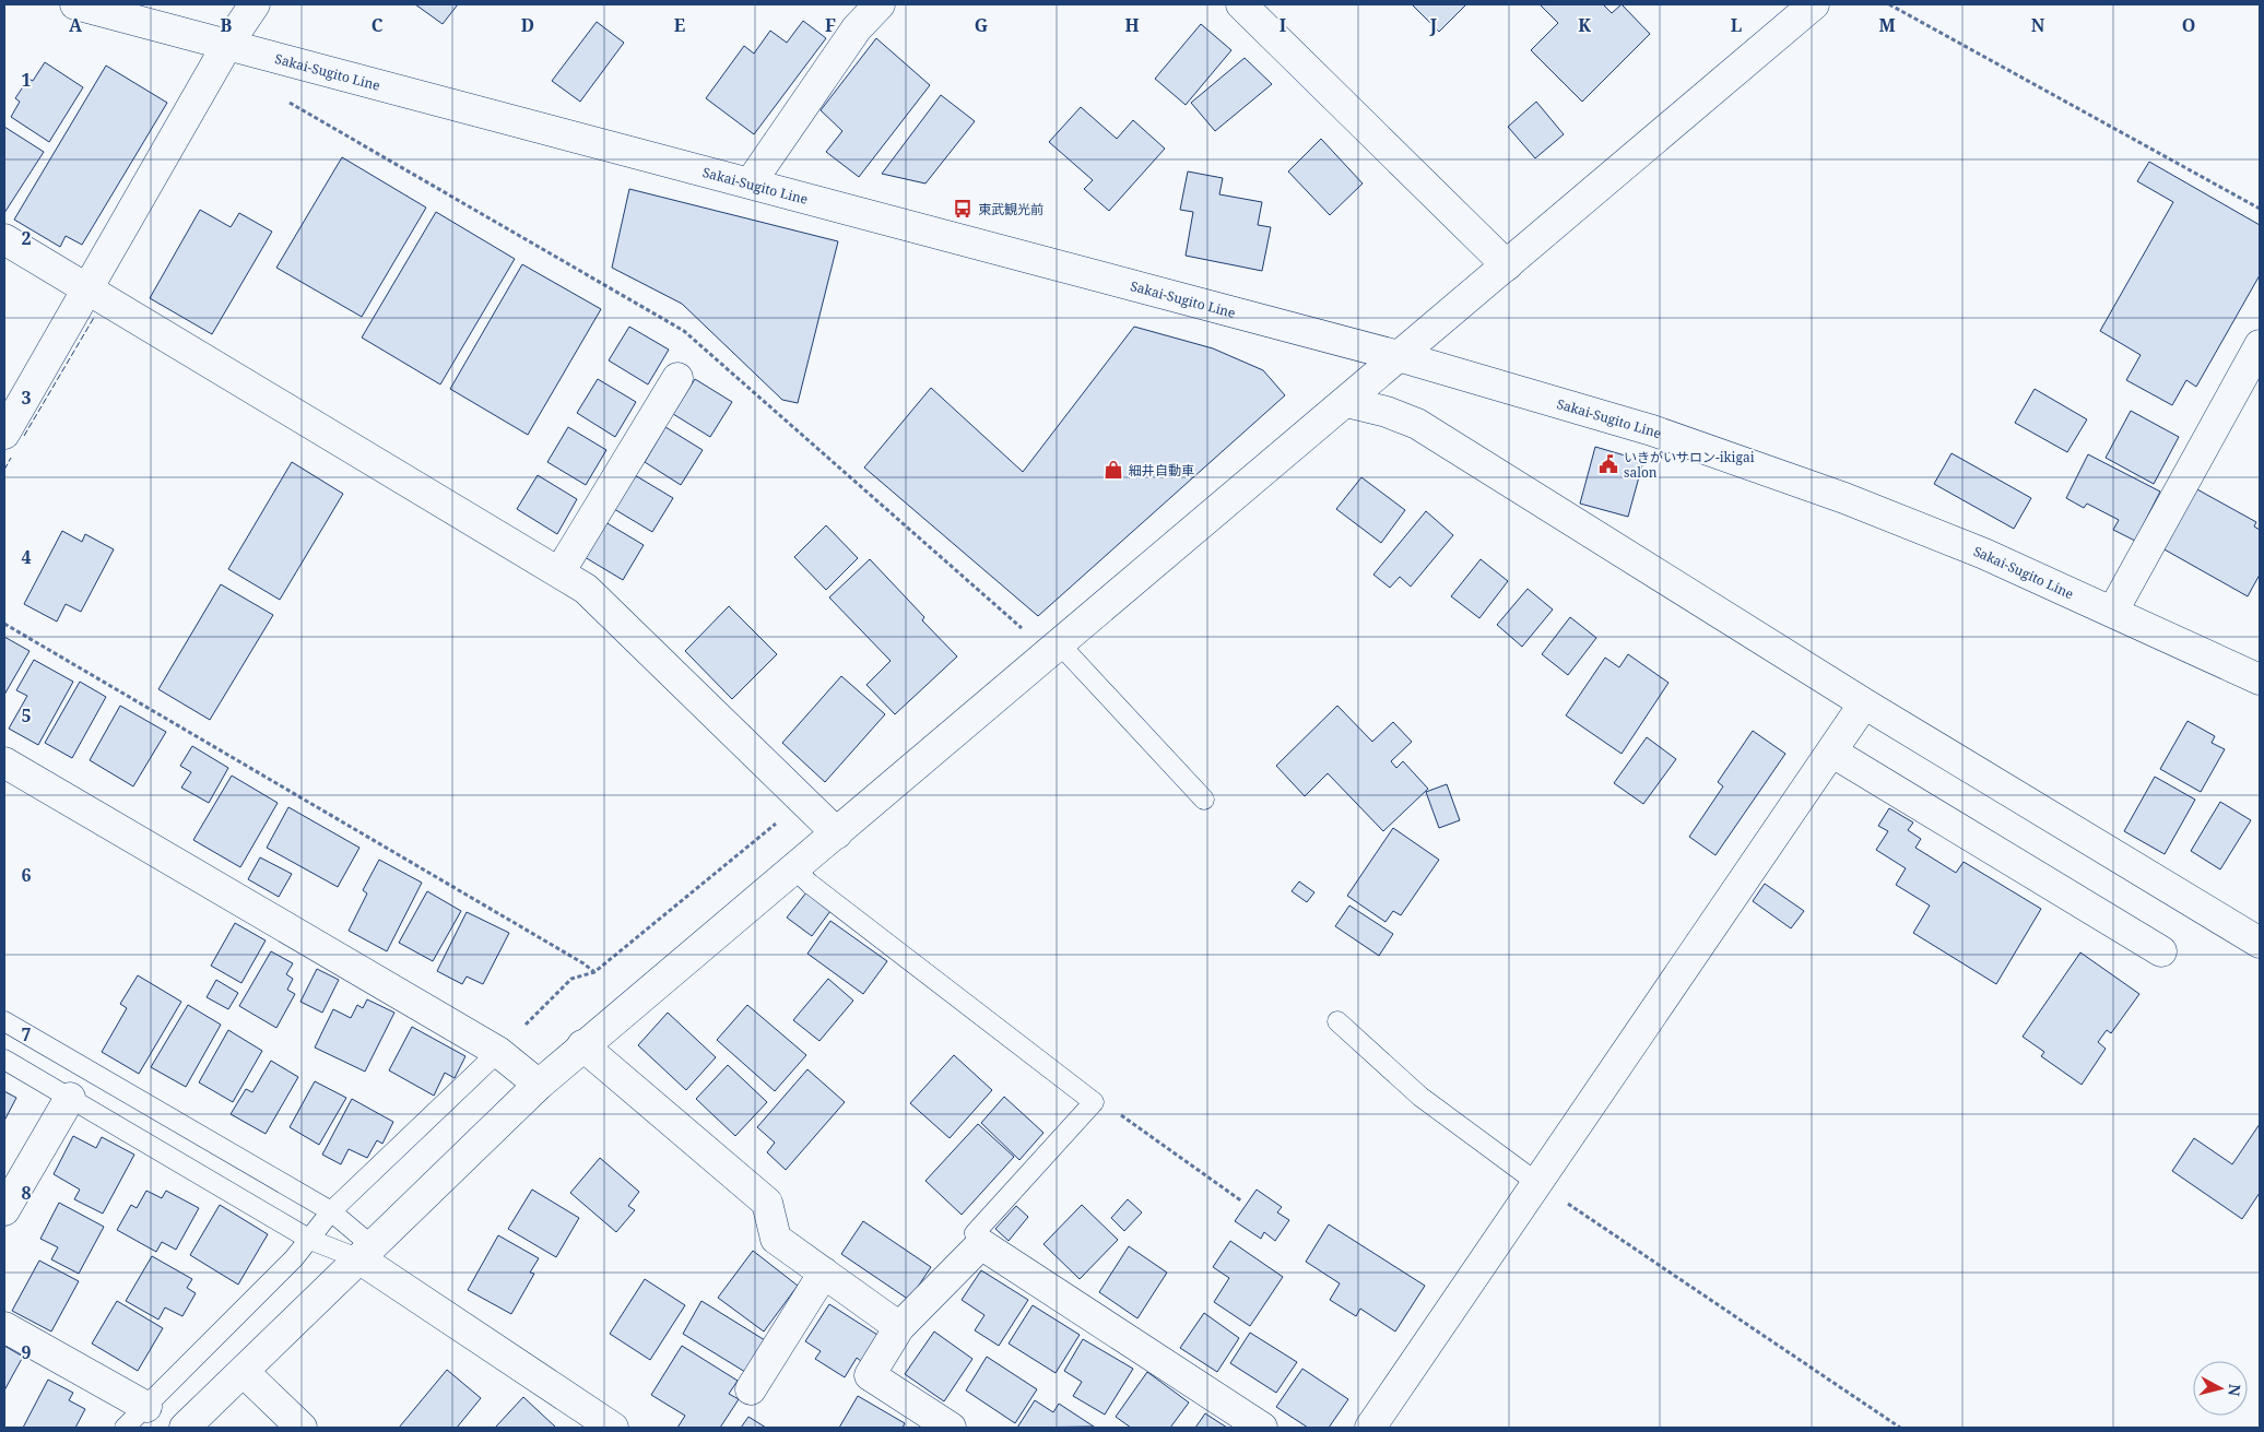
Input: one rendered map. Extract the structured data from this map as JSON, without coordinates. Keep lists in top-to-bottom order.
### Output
{
  "streets": {
    "street": ["Sakai-Sugito Line"]
  },
  "places": {
    "bus stop": ["東武観光前"],
    "public building": ["いきがいサロン-ikigai salon"],
    "shop": ["細井自動車"]
  },
  "north": "right",
  "grid": {
    "columns": [
      "A",
      "B",
      "C",
      "D",
      "E",
      "F",
      "G",
      "H",
      "I",
      "J",
      "K",
      "L",
      "M",
      "N",
      "O"
    ],
    "rows": [
      "1",
      "2",
      "3",
      "4",
      "5",
      "6",
      "7",
      "8",
      "9"
    ]
  }
}
